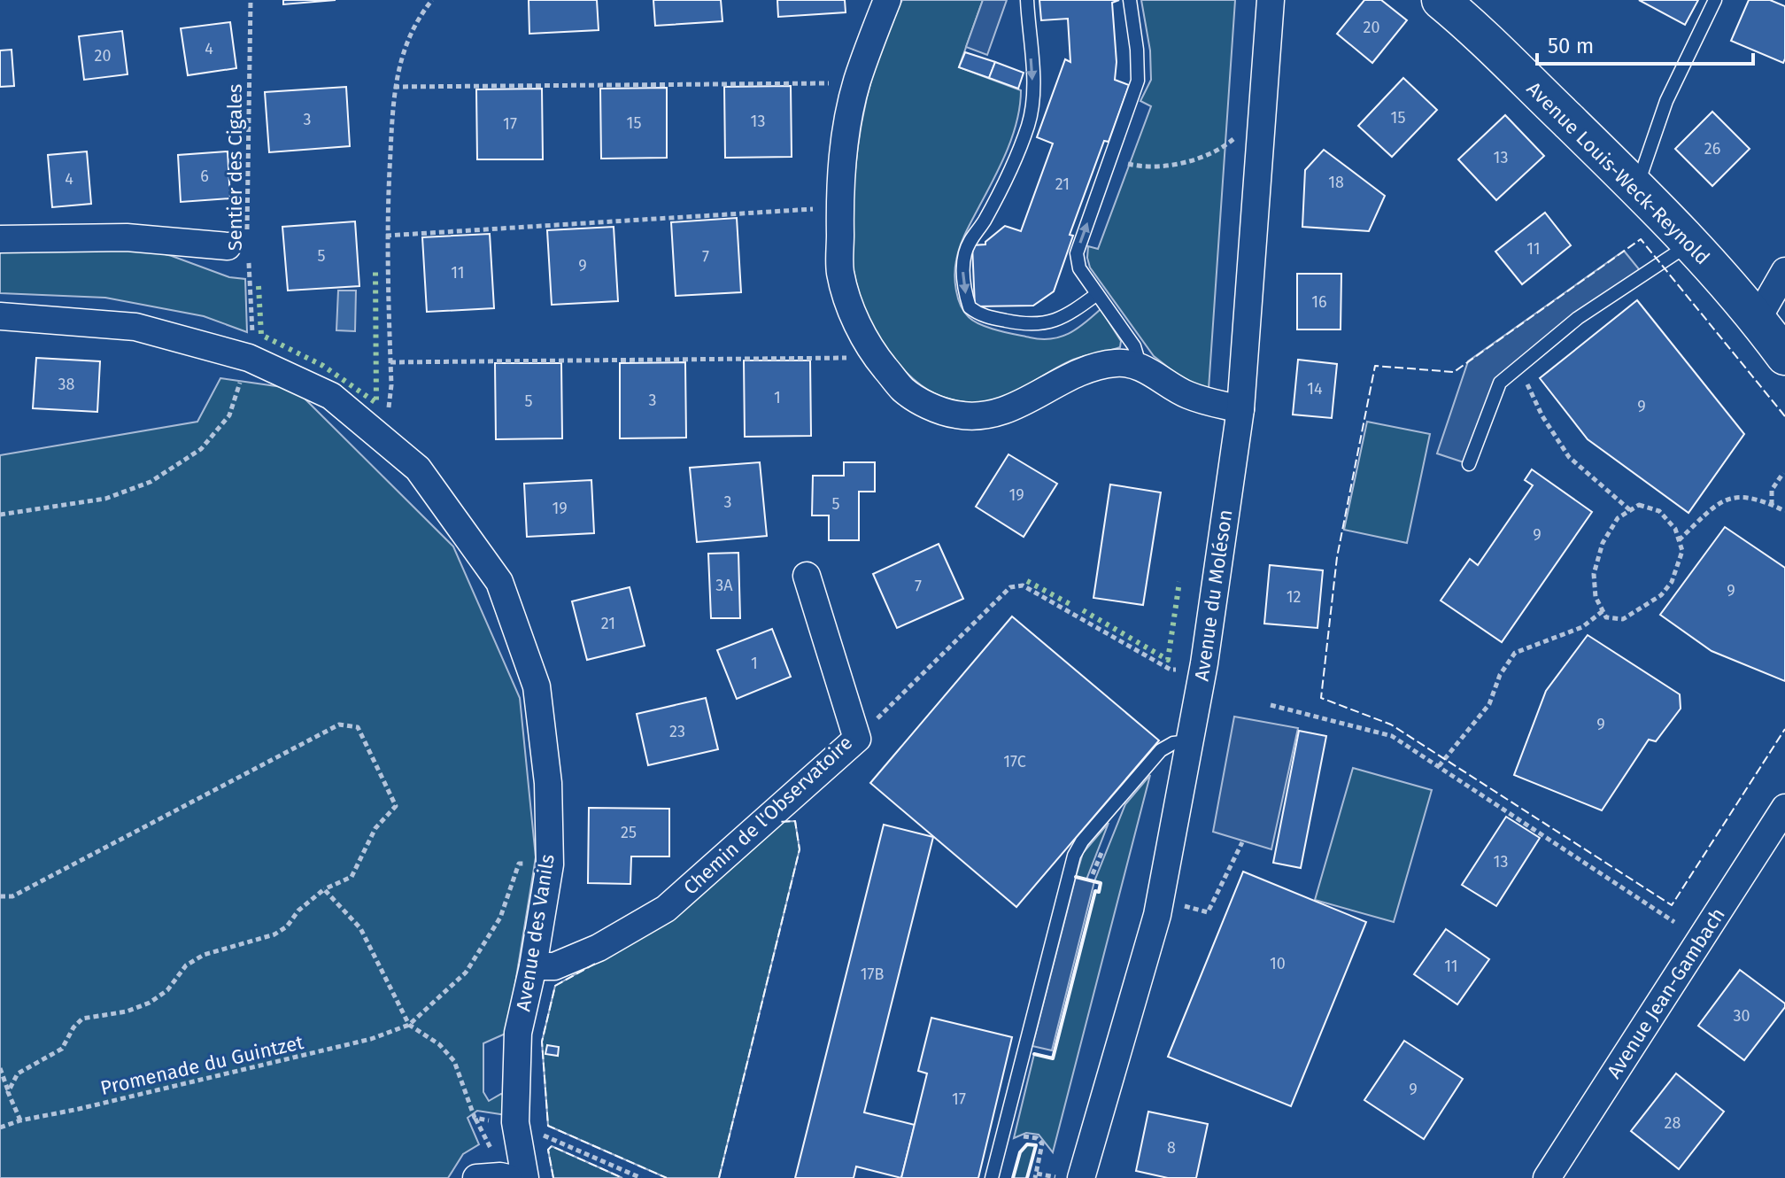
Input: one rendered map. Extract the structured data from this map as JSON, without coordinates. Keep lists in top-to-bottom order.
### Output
{
  "streets": {
    "main road": ["Avenue Louis-Weck-Reynold"],
    "street": [
      "Avenue du Moléson",
      "Chemin de l'Observatoire",
      "Avenue des Vanils",
      "Avenue Jean-Gambach"
    ],
    "path": ["Sentier des Cigales", "Promenade du Guintzet"]
  },
  "crossings": [
    ["Sentier des Cigales", "Avenue des Vanils"],
    ["Chemin de l'Observatoire", "Avenue des Vanils"],
    ["Avenue des Vanils", "Promenade du Guintzet"]
  ],
  "house_numbers": [
    "20",
    "4",
    "20",
    "15",
    "3",
    "13",
    "15",
    "17",
    "26",
    "13",
    "6",
    "4",
    "18",
    "21",
    "11",
    "5",
    "7",
    "9",
    "11",
    "16",
    "38",
    "14",
    "1",
    "3",
    "5",
    "9",
    "19",
    "3",
    "5",
    "19",
    "9",
    "3A",
    "7",
    "9",
    "12",
    "21",
    "1",
    "9",
    "23",
    "17C",
    "25",
    "13",
    "10",
    "11",
    "17B",
    "30",
    "9",
    "17",
    "28",
    "8"
  ],
  "scale_bar": "50 m"
}
